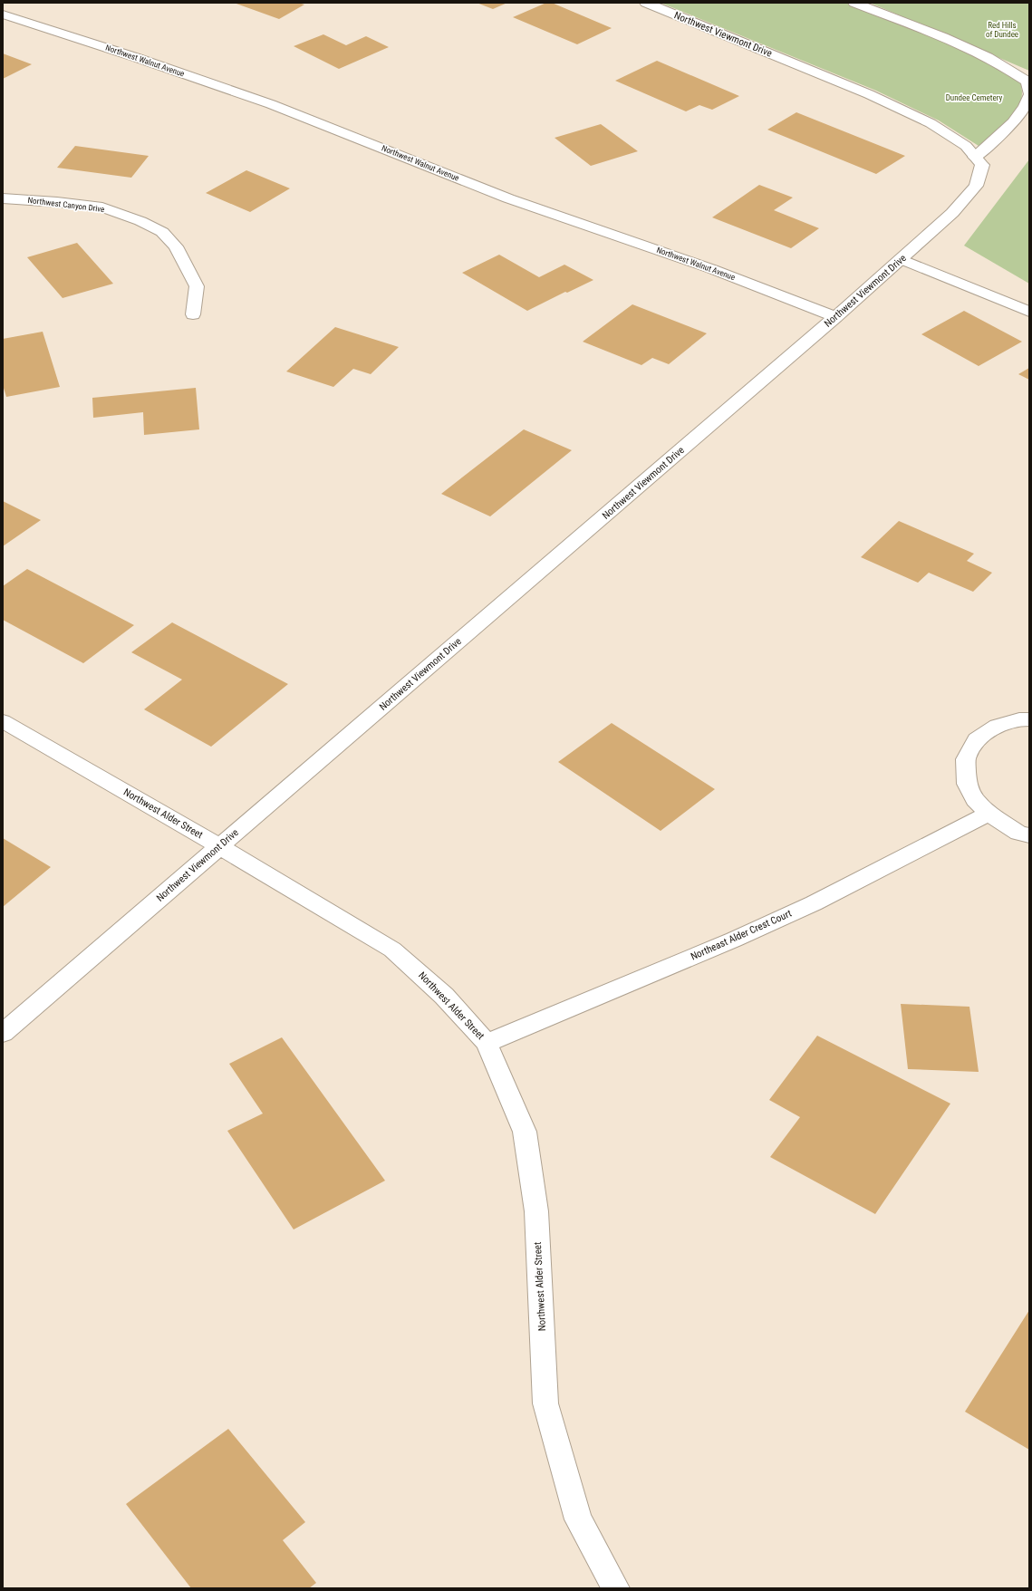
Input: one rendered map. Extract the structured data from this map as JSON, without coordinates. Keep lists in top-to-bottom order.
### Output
{
  "streets": {
    "street": [
      "Northwest Viewmont Drive",
      "Northwest Walnut Avenue",
      "Northwest Canyon Drive",
      "Northwest Alder Street",
      "Northeast Alder Crest Court"
    ]
  },
  "crossings": [
    ["Northwest Viewmont Drive", "Northwest Walnut Avenue"],
    ["Northwest Viewmont Drive", "Northwest Alder Street"],
    ["Northwest Alder Street", "Northeast Alder Crest Court"]
  ],
  "parks": ["Red Hills of Dundee", "Dundee Cemetery"]
}
